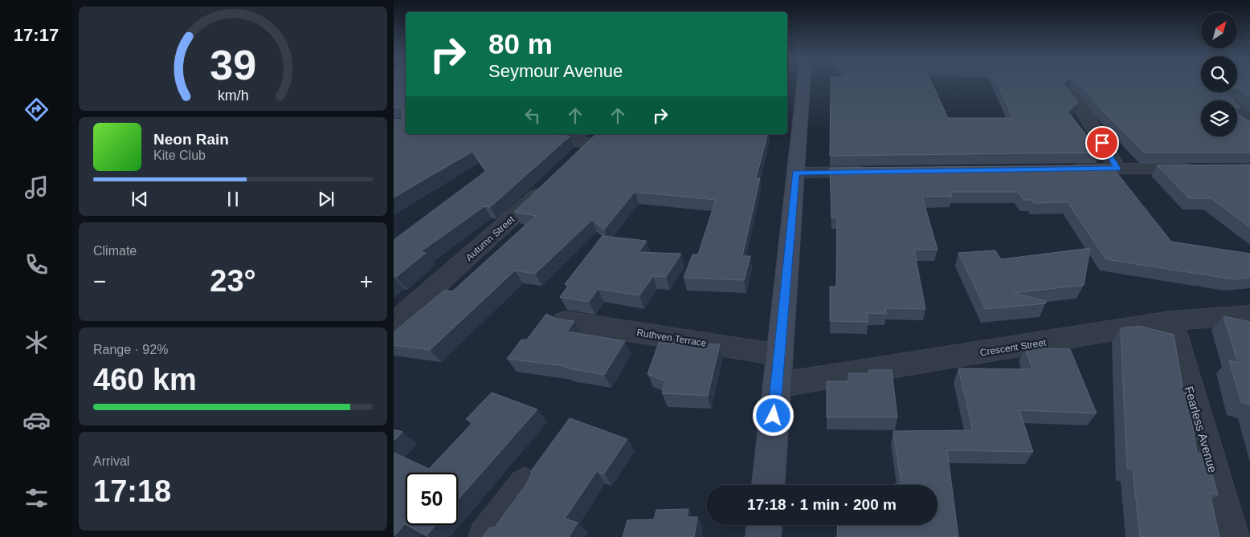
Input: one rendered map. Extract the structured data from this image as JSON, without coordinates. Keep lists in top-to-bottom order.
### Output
{
  "streets": {
    "street": [
      "Autumn Street",
      "Ruthven Terrace",
      "Crescent Street",
      "Fearless Avenue"
    ]
  },
  "crossings": [
    ["Crescent Street", "Fearless Avenue"]
  ],
  "north": "top right",
  "page": {
    "tabs": "17:17",
    "turn": ["80 m", "Seymour Avenue"],
    "song": ["Neon Rain", "Kite Club"],
    "tile": [
      "Climate",
      ["Range · 92%", "460 km"],
      ["Arrival", "17:18"]
    ],
    "heat": ["−", "23°", "+"],
    "limit": "50",
    "trip": "17:18 · 1 min · 200 m",
    "gauge": ["39", "km/h"]
  }
}
